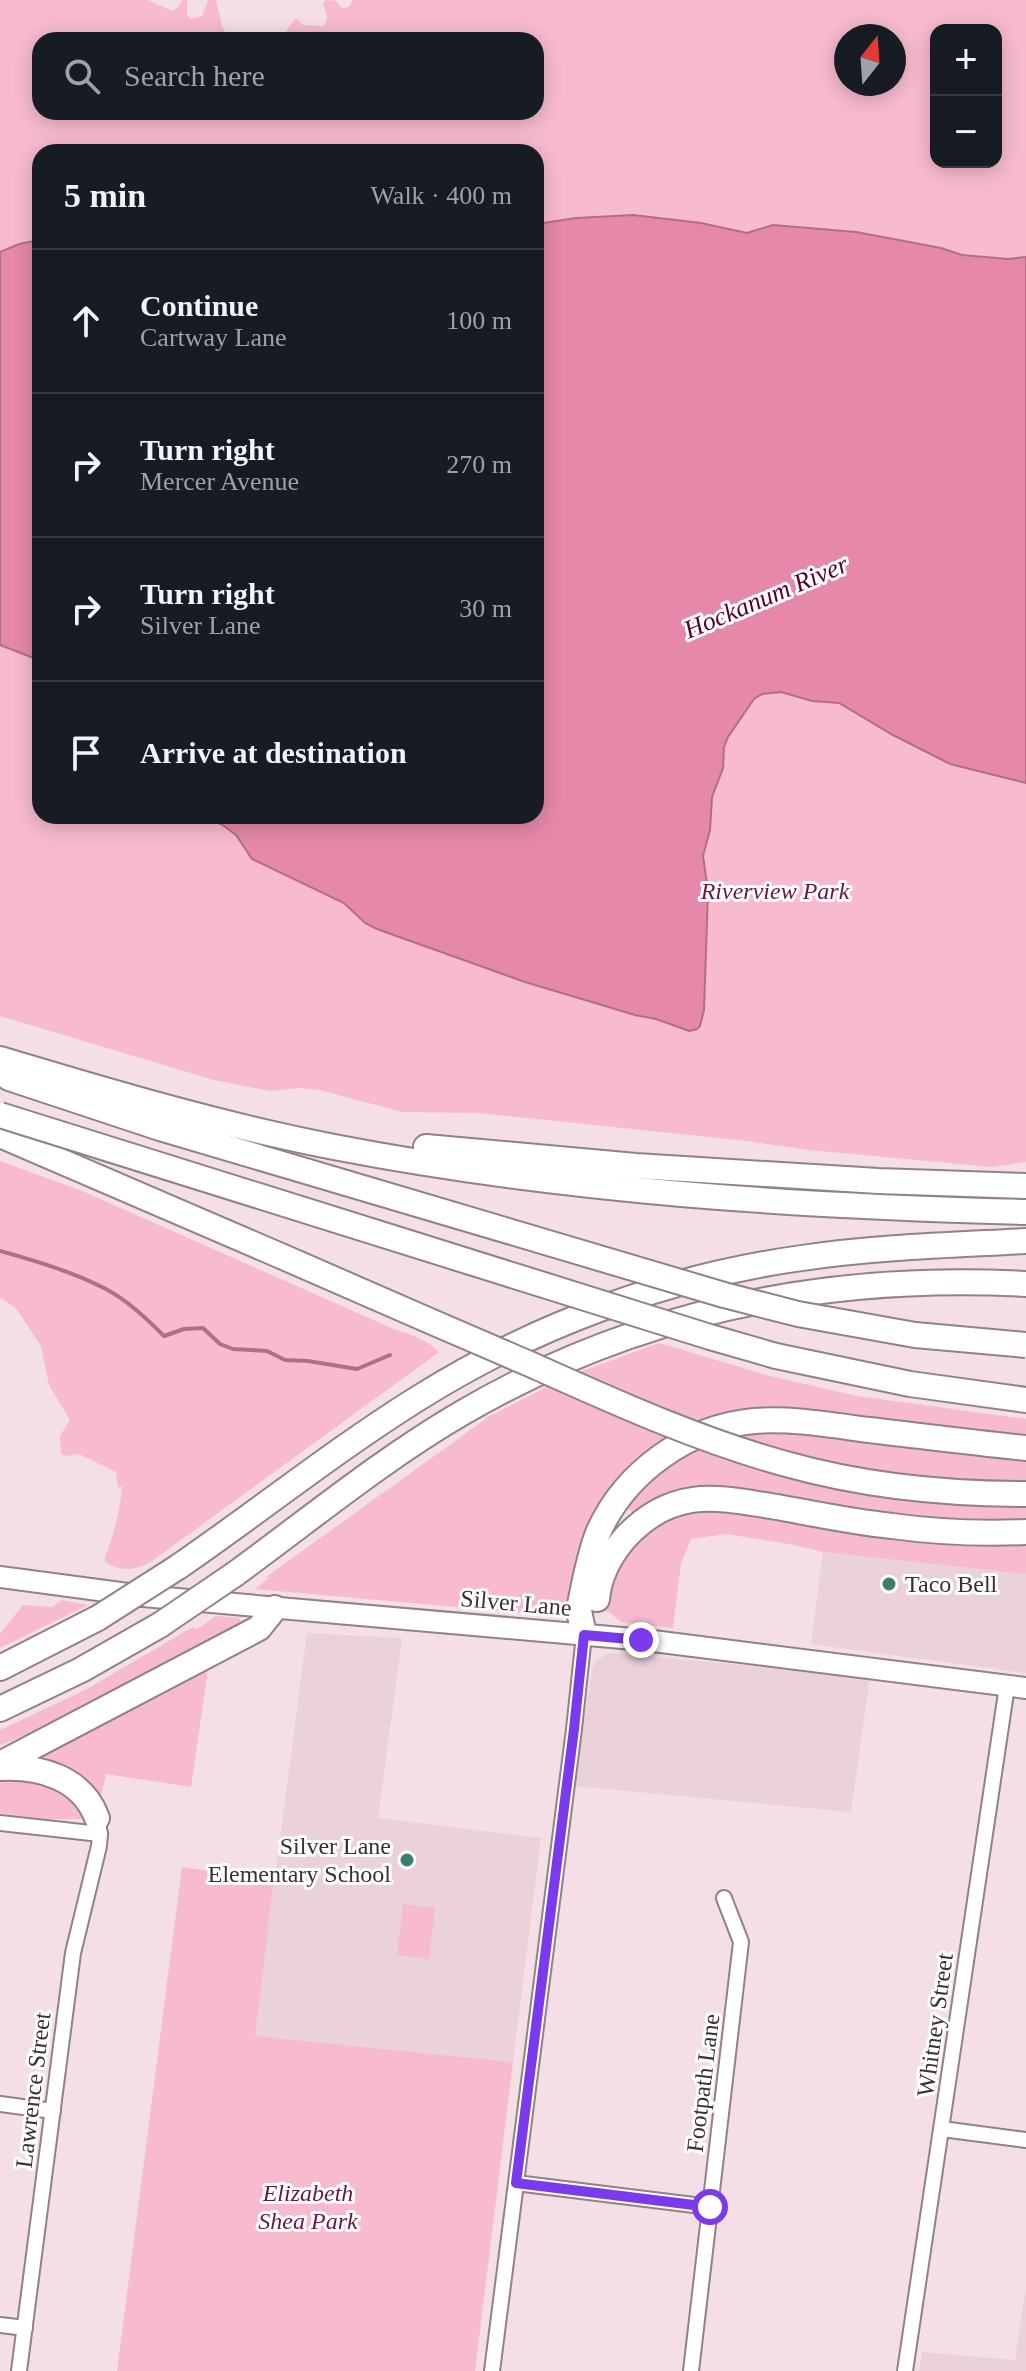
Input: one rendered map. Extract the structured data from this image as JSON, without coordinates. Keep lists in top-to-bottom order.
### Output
{
  "streets": {
    "main road": ["Silver Lane"],
    "street": ["Whitney Street", "Footpath Lane", "Lawrence Street"]
  },
  "crossings": [
    ["Silver Lane", "Whitney Street"]
  ],
  "water": ["Hockanum River"],
  "parks": ["Riverview Park", "Elizabeth Shea Park"],
  "places": ["Taco Bell", "Silver Lane Elementary School"],
  "north": "top",
  "page": {
    "map_buttons": ["+", "−"],
    "search": "Search here",
    "heading": ["5 min", "Walk · 400 m"],
    "list": [
      ["Continue", "Cartway Lane", "100 m"],
      ["Turn right", "Mercer Avenue", "270 m"],
      ["Turn right", "Silver Lane", "30 m"],
      "Arrive at destination"
    ]
  }
}
